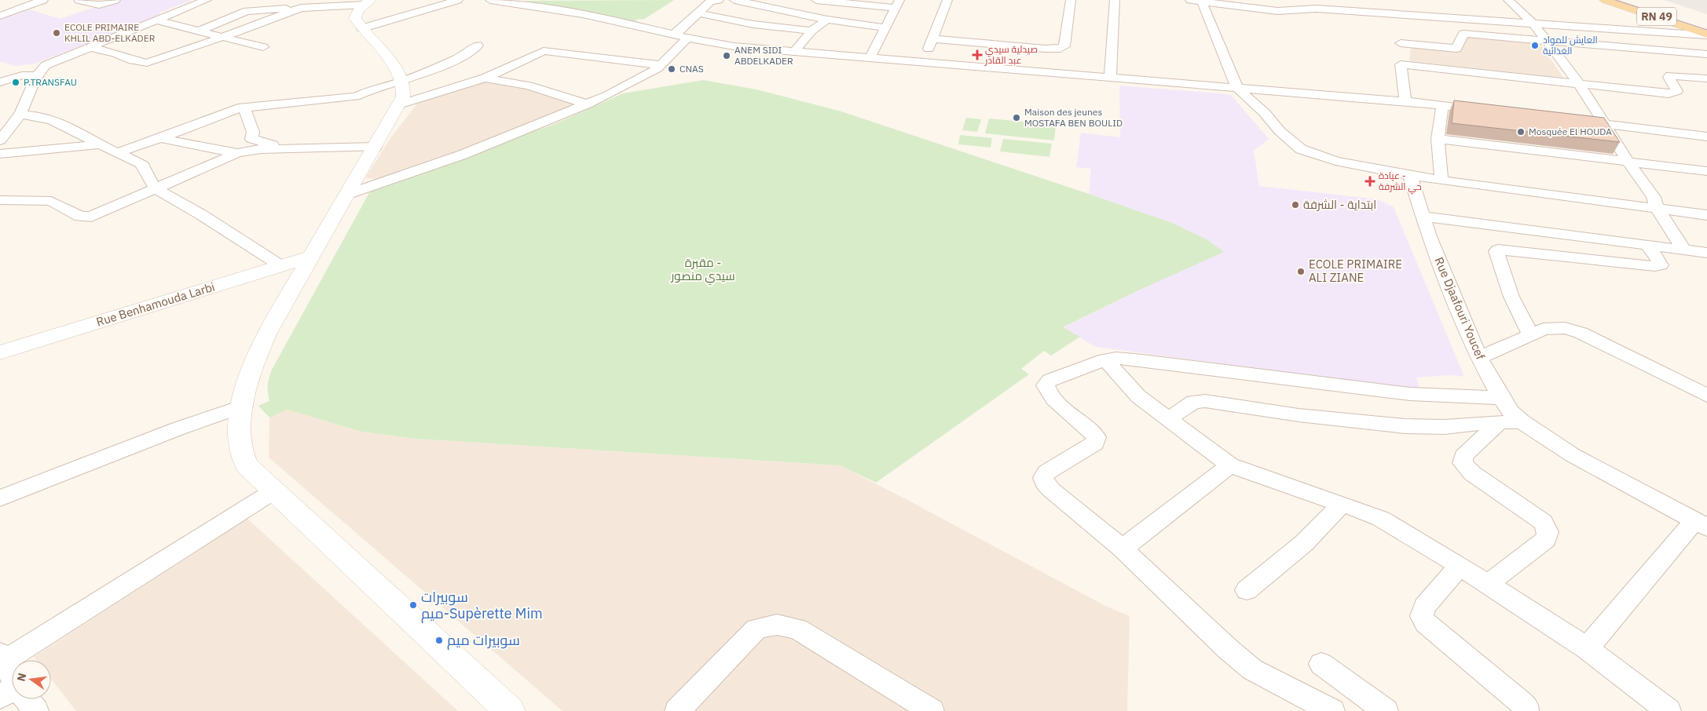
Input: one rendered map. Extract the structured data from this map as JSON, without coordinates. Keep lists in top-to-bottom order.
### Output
{
  "streets": {
    "main road": ["RN 49", "Rue Benhamouda Larbi"],
    "street": ["Rue Djaafouri Youcef"]
  },
  "parks": ["مقبرة - سيدي منصور"],
  "places": {
    "other": [
      "ECOLE PRIMAIRE KHLIL ABD-ELKADER",
      "العايش للمواد الغذائية",
      "ANEM SIDI ABDELKADER",
      "CNAS",
      "P.TRANSFAU",
      "Maison des jeunes MOSTAFA BEN BOULID",
      "Mosquée El HOUDA",
      "ابتداية - الشرفة",
      "ECOLE PRIMAIRE ALI ZIANE",
      "سوبيرات ميم-Supèrette Mim",
      "سوبيرات ميم"
    ],
    "health": ["صيدلية سيدي عبد القادر", "عيادة - حي الشرفة"]
  },
  "north": "left"
}
